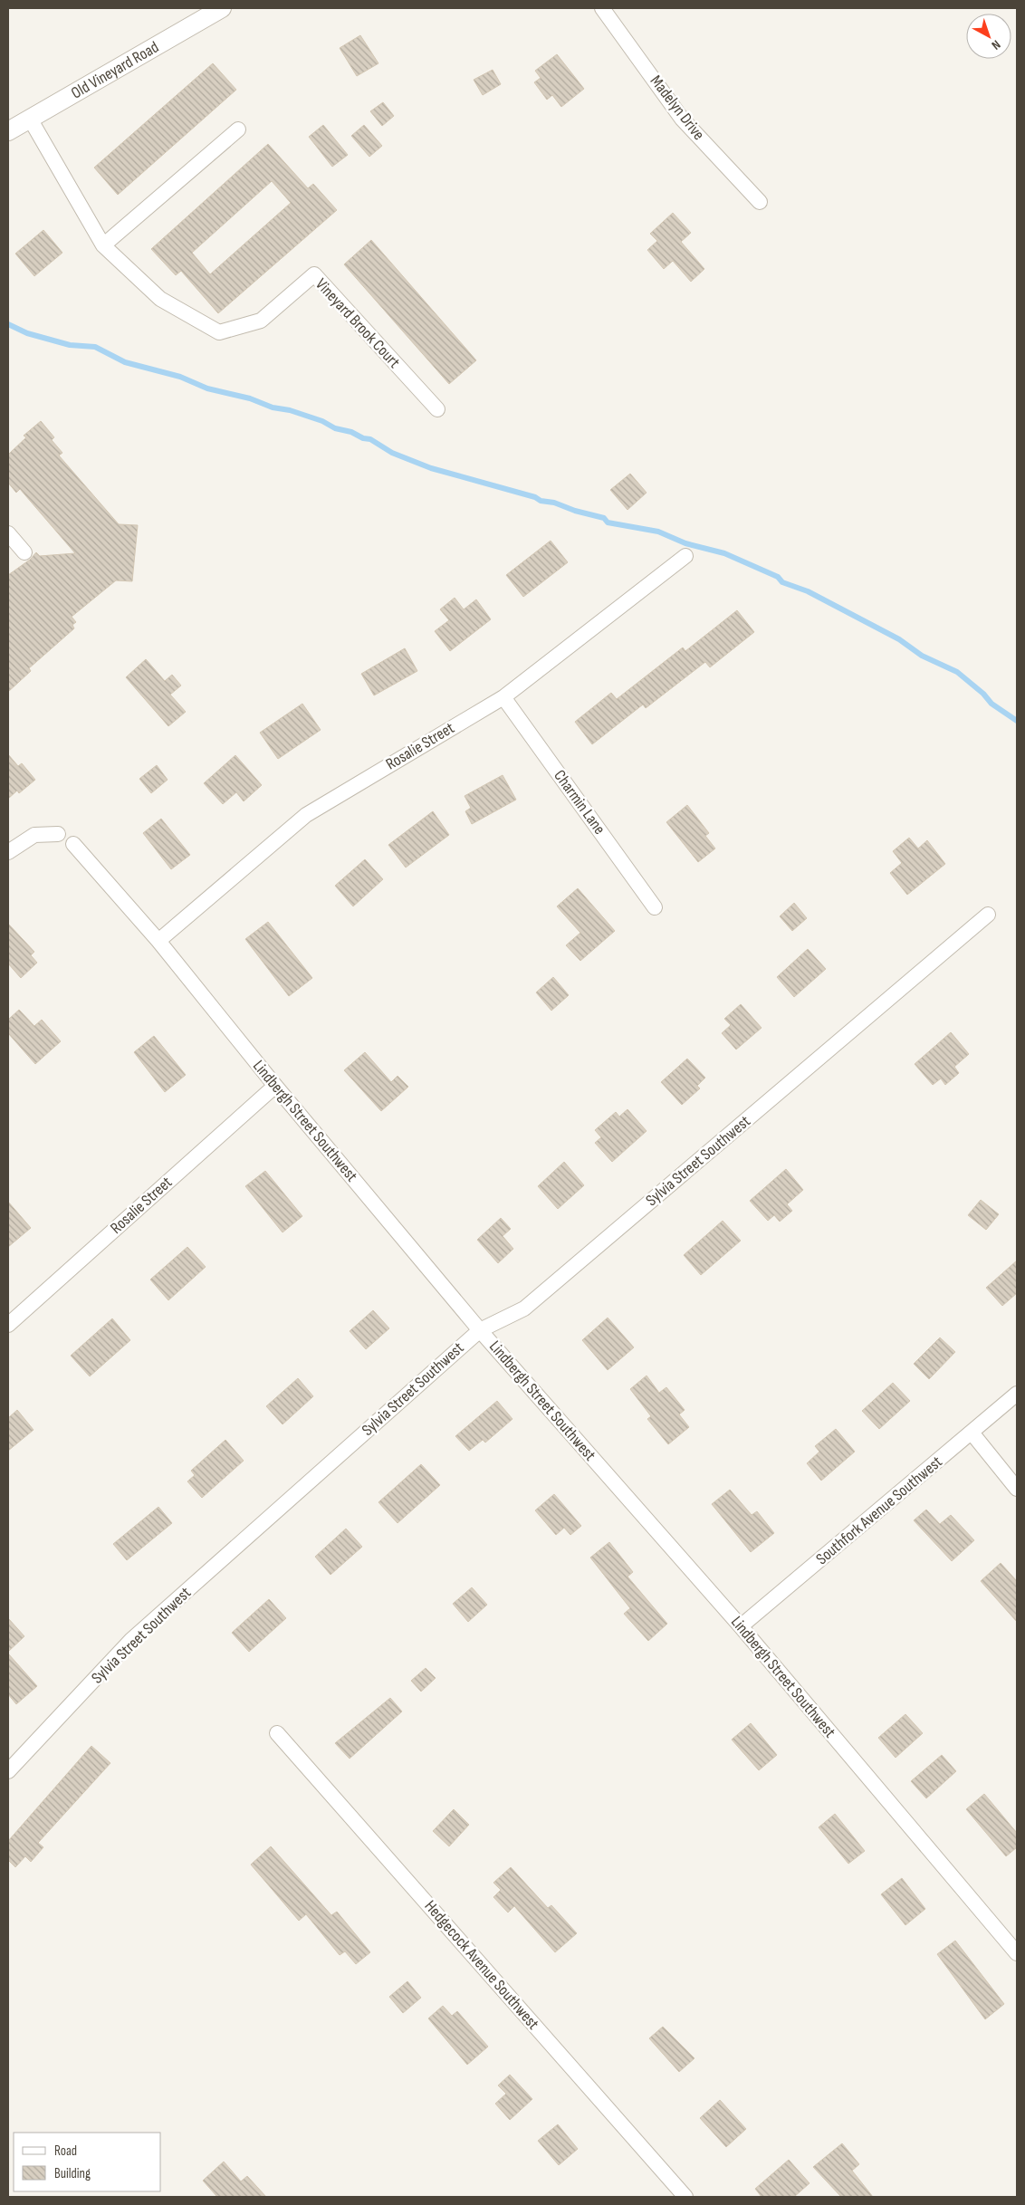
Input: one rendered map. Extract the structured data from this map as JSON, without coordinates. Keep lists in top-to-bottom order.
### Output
{
  "streets": {
    "street": [
      "Old Vineyard Road",
      "Madelyn Drive",
      "Vineyard Brook Court",
      "Rosalie Street",
      "Charmin Lane",
      "Lindbergh Street Southwest",
      "Sylvia Street Southwest",
      "Southfork Avenue Southwest",
      "Hedgecock Avenue Southwest"
    ]
  },
  "crossings": [
    ["Old Vineyard Road", "Vineyard Brook Court"],
    ["Rosalie Street", "Charmin Lane"],
    ["Rosalie Street", "Lindbergh Street Southwest"],
    ["Lindbergh Street Southwest", "Sylvia Street Southwest"],
    ["Lindbergh Street Southwest", "Southfork Avenue Southwest"]
  ],
  "legend": ["Road", "Building"],
  "north": "bottom right"
}
